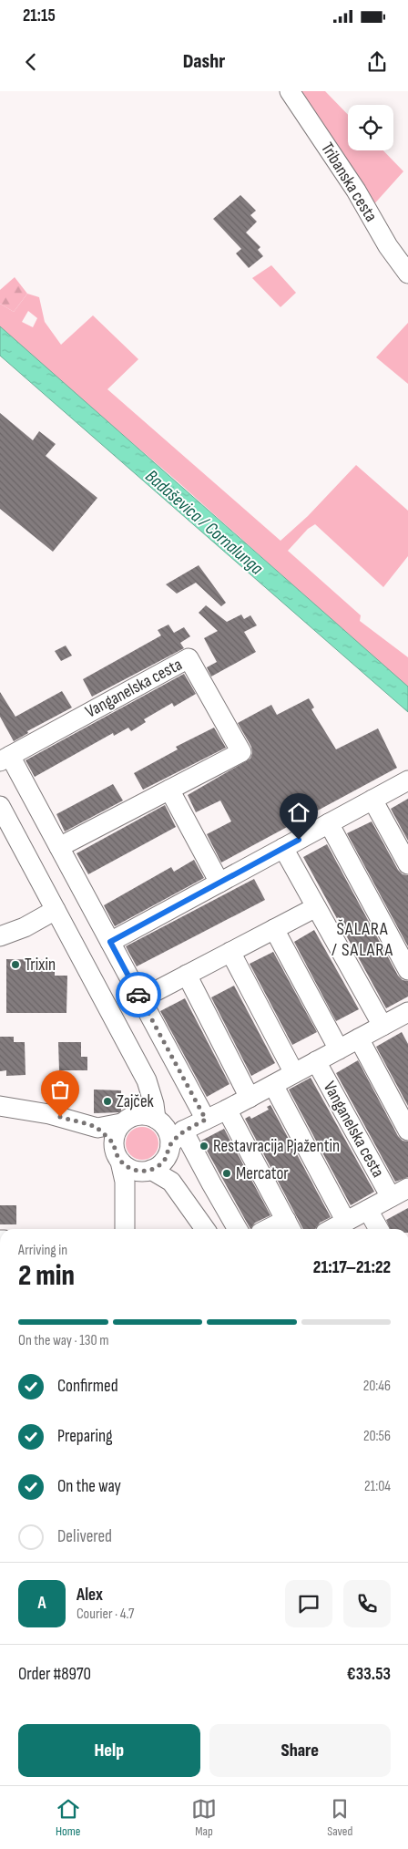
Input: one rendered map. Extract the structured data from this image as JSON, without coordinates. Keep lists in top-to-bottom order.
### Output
{
  "streets": {
    "street": ["Tribanska cesta", "Vanganelska cesta"]
  },
  "districts": ["ŠALARA / SALARA"],
  "water": ["Badaševica / Cornalunga"],
  "places": [
    "Trixin",
    "Zajček",
    "Restavracija Pjažentin",
    "Mercator"
  ],
  "page": {
    "status": "21:15",
    "header": "Dashr",
    "heading": ["2 min", "Arriving in", "21:17–21:22"],
    "panel": [
      "Alex",
      "Courier · 4.7",
      "Order #8970",
      "€33.53"
    ],
    "bar": "On the way · 130 m",
    "list": [
      ["Confirmed", "20:46"],
      ["Preparing", "20:56"],
      ["On the way", "21:04"],
      "Delivered"
    ],
    "round": "A",
    "buttons": ["Help", "Share"],
    "tabs": ["Home", "Map", "Saved"]
  }
}
